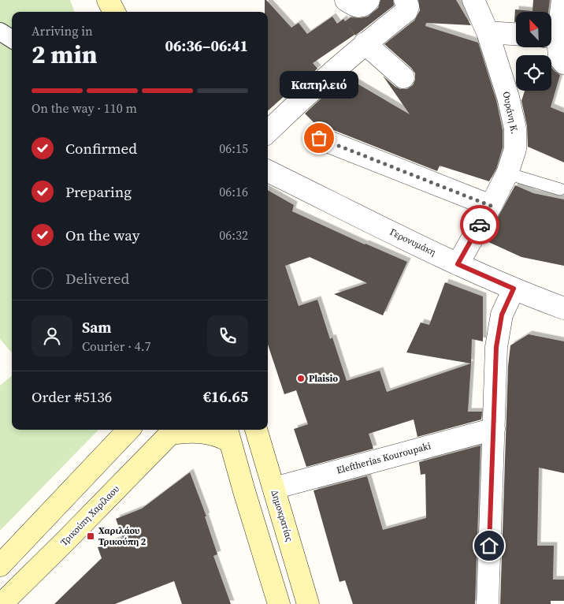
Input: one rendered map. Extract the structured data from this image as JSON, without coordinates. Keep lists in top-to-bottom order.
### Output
{
  "streets": {
    "main road": ["Τρικούπη Χαρίλαου", "Δημοκρατίας"],
    "street": ["Ουράνη Κ.", "Γερονυμάκη", "Eleftherias Kouroupaki"]
  },
  "crossings": [
    ["Ουράνη Κ.", "Γερονυμάκη"],
    ["Eleftherias Kouroupaki", "Δημοκρατίας"]
  ],
  "places": {
    "other": ["Καπηλειό", "Plaisio"],
    "transit": ["Χαριλάου Τρικούπη 2"]
  },
  "north": "top left",
  "page": {
    "heading": ["2 min", "Arriving in", "06:36–06:41"],
    "panel": [
      "Sam",
      "Courier · 4.7",
      "Order #5136",
      "€16.65"
    ],
    "bubble": "Καπηλειό",
    "bar": "On the way · 110 m",
    "list": [
      ["Confirmed", "06:15"],
      ["Preparing", "06:16"],
      ["On the way", "06:32"],
      "Delivered"
    ]
  }
}
